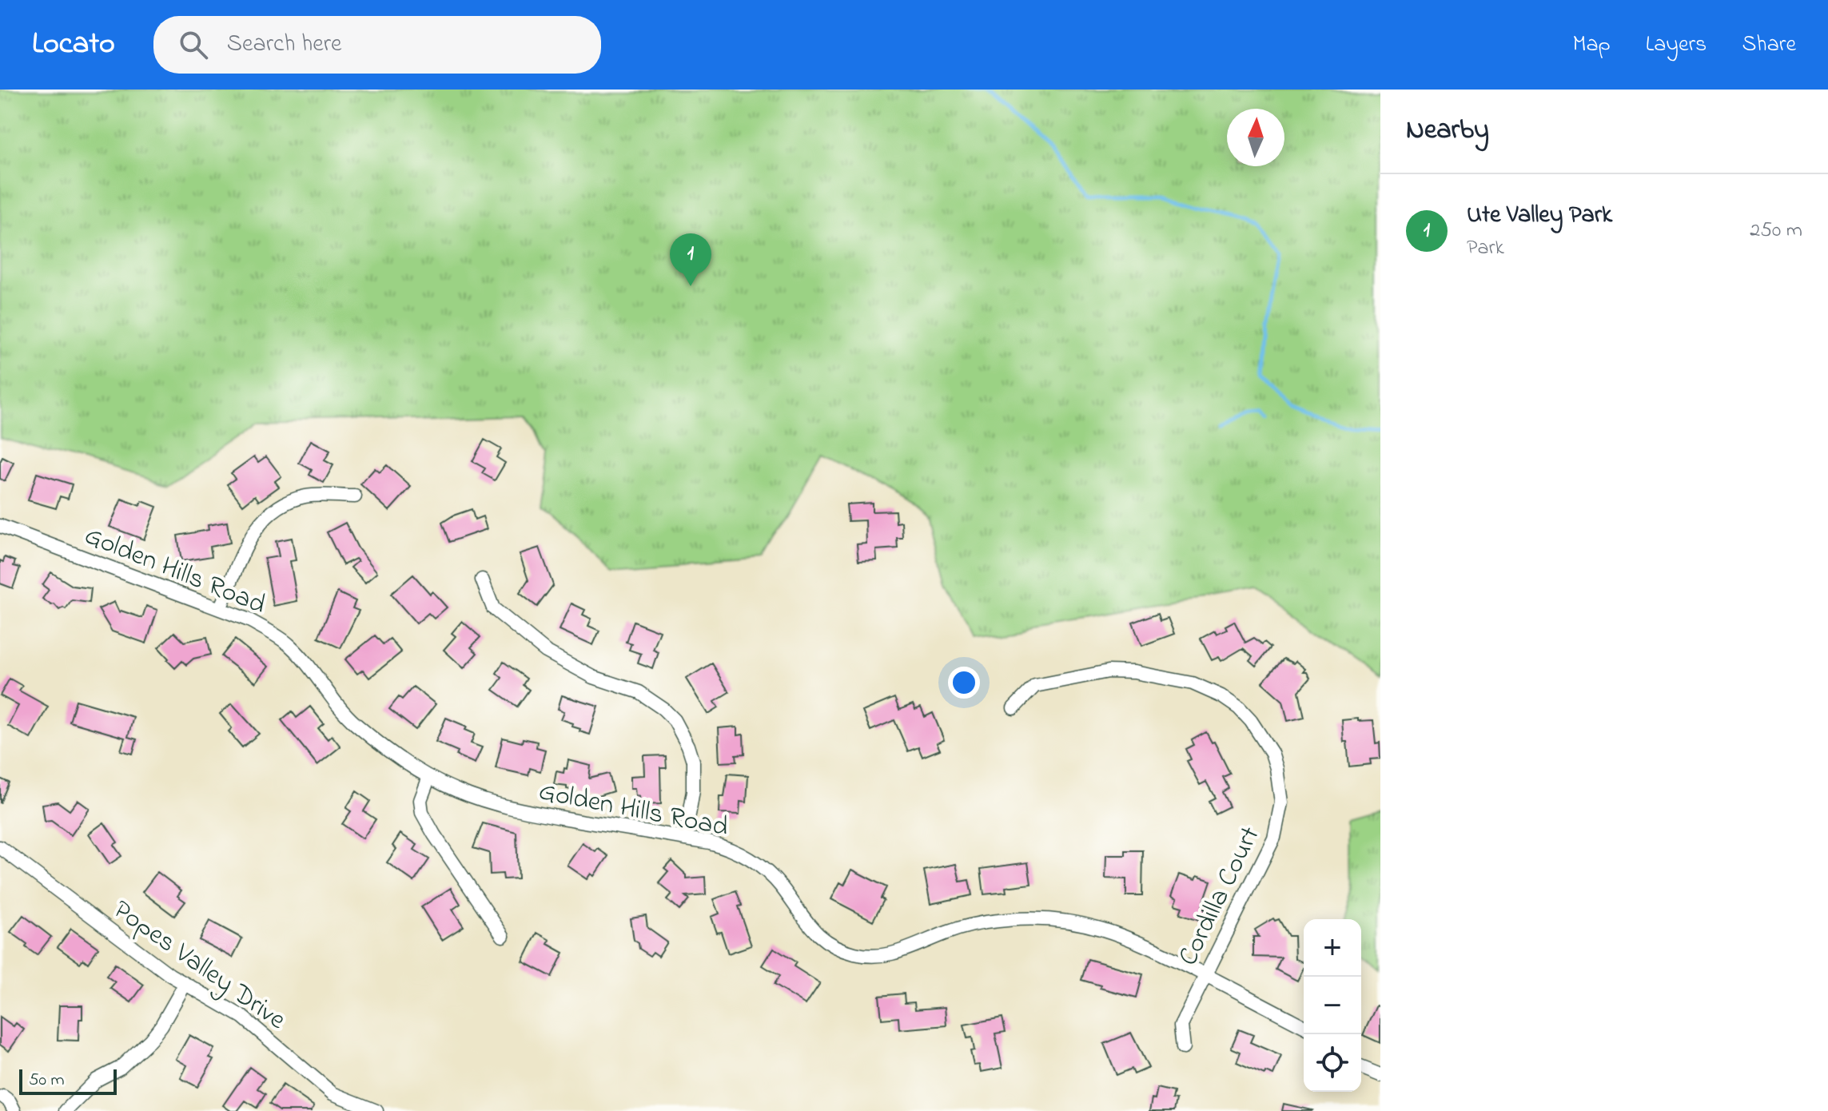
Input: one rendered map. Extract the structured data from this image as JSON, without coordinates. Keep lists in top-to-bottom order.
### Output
{
  "streets": {
    "street": ["Golden Hills Road", "Cordilla Court", "Popes Valley Drive"]
  },
  "crossings": [
    ["Golden Hills Road", "Cordilla Court"]
  ],
  "scale_bar": "50 m",
  "north": "top",
  "page": {
    "header": "Locato",
    "search": "Search here",
    "nav": ["Map", "Layers", "Share"],
    "heading": "Nearby",
    "list": [
      {
        "mark": "1",
        "name": "Ute Valley Park",
        "note": "Park",
        "value": "250 m"
      }
    ],
    "pins": "1",
    "map_buttons": ["+", "−"],
    "scale": "50 m"
  }
}
